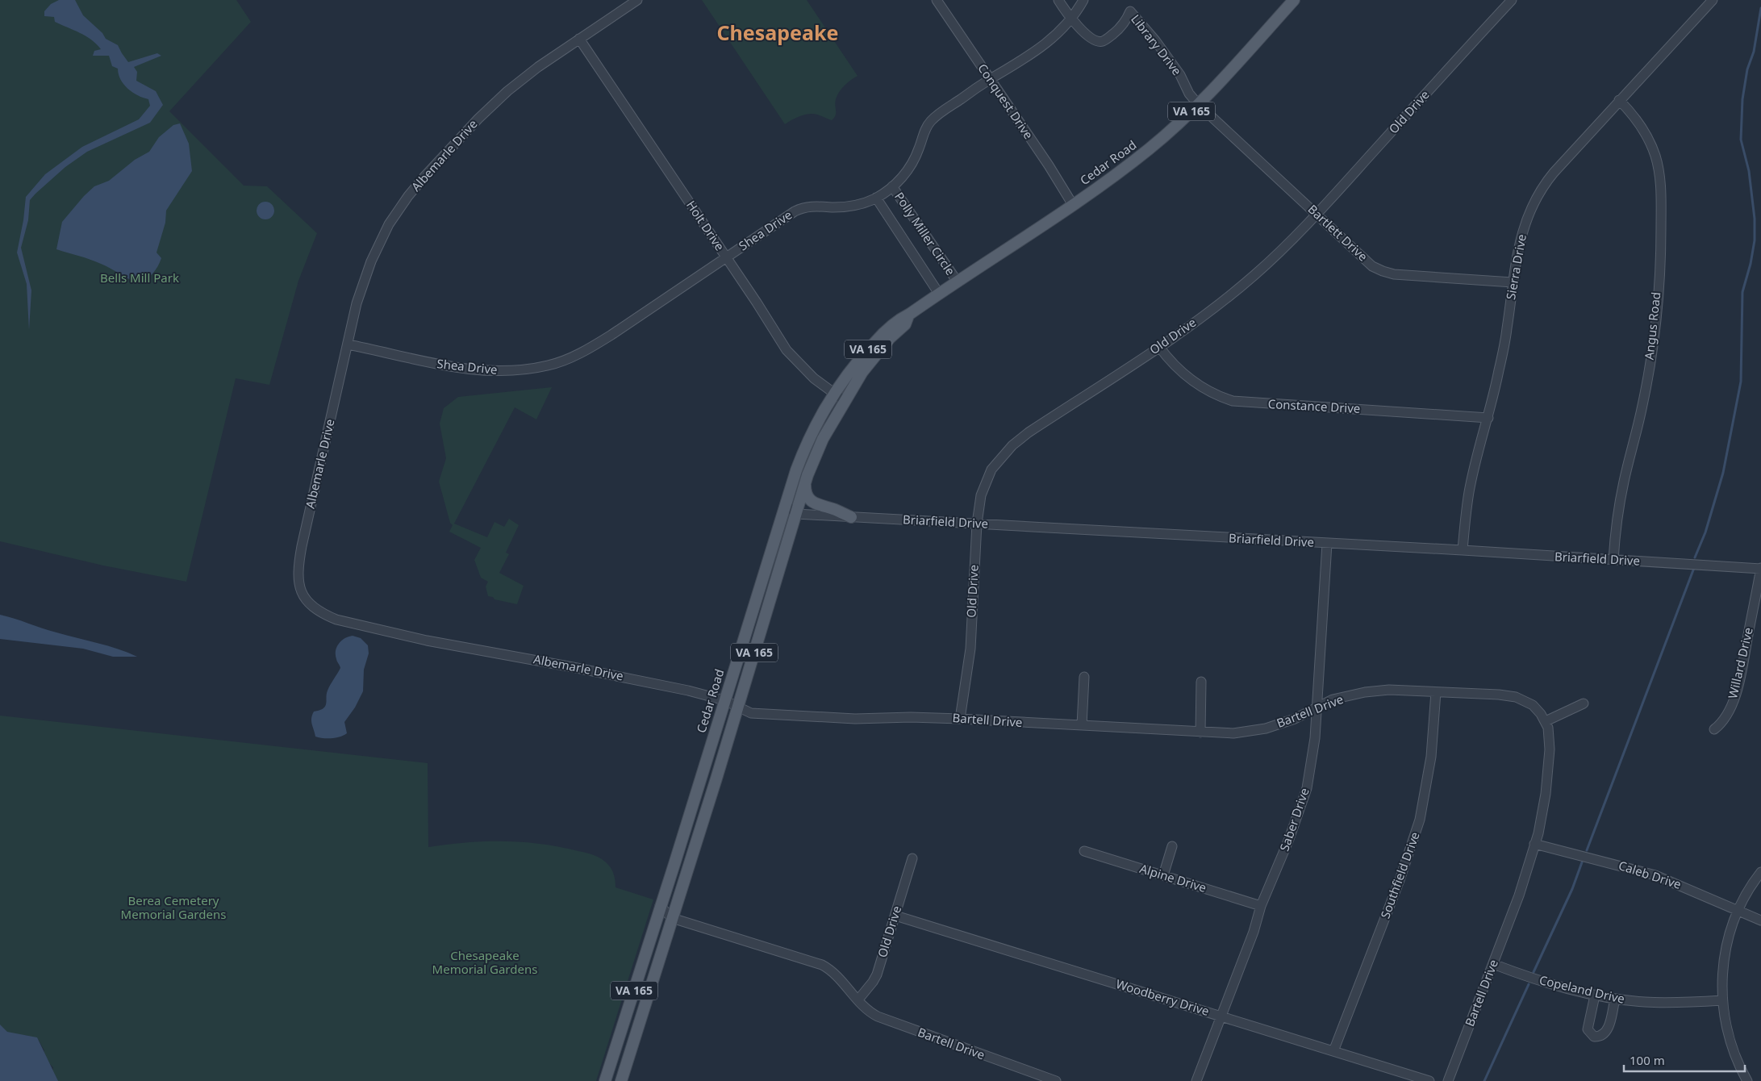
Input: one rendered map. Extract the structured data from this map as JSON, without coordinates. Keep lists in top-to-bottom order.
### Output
{
  "streets": {
    "main road": ["VA 165", "Cedar Road"],
    "street": [
      "Library Drive",
      "Conquest Drive",
      "Old Drive",
      "Albemarle Drive",
      "Holt Drive",
      "Shea Drive",
      "Bartlett Drive",
      "Polly Miller Circle",
      "Sierra Drive",
      "Angus Road",
      "Constance Drive",
      "Briarfield Drive",
      "Willard Drive",
      "Bartell Drive",
      "Saber Drive",
      "Southfield Drive",
      "Caleb Drive",
      "Alpine Drive",
      "Copeland Drive",
      "Woodberry Drive"
    ]
  },
  "crossings": [
    ["Library Drive", "Cedar Road"],
    ["Library Drive", "Shea Drive"],
    ["Library Drive", "Bartlett Drive"],
    ["Conquest Drive", "Cedar Road"],
    ["Conquest Drive", "Shea Drive"],
    ["Old Drive", "Bartlett Drive"],
    ["Old Drive", "Constance Drive"],
    ["Old Drive", "Briarfield Drive"],
    ["Old Drive", "Bartell Drive"],
    ["Old Drive", "Woodberry Drive"],
    ["Albemarle Drive", "Cedar Road"],
    ["Albemarle Drive", "Holt Drive"],
    ["Albemarle Drive", "Shea Drive"],
    ["Albemarle Drive", "Bartell Drive"],
    ["Cedar Road", "Holt Drive"],
    ["Cedar Road", "Bartlett Drive"],
    ["Cedar Road", "Polly Miller Circle"],
    ["Cedar Road", "Briarfield Drive"],
    ["Cedar Road", "Bartell Drive"],
    ["Holt Drive", "Shea Drive"],
    ["Shea Drive", "Polly Miller Circle"],
    ["Bartlett Drive", "Sierra Drive"],
    ["Sierra Drive", "Angus Road"],
    ["Sierra Drive", "Constance Drive"],
    ["Sierra Drive", "Briarfield Drive"],
    ["Angus Road", "Briarfield Drive"],
    ["Briarfield Drive", "Willard Drive"],
    ["Briarfield Drive", "Saber Drive"],
    ["Bartell Drive", "Saber Drive"],
    ["Bartell Drive", "Southfield Drive"],
    ["Bartell Drive", "Caleb Drive"],
    ["Bartell Drive", "Copeland Drive"],
    ["Saber Drive", "Alpine Drive"],
    ["Saber Drive", "Woodberry Drive"],
    ["Southfield Drive", "Woodberry Drive"]
  ],
  "districts": ["Chesapeake"],
  "parks": ["Bells Mill Park", "Berea Cemetery Memorial Gardens", "Chesapeake Memorial Gardens"],
  "scale_bar": "100 m"
}
